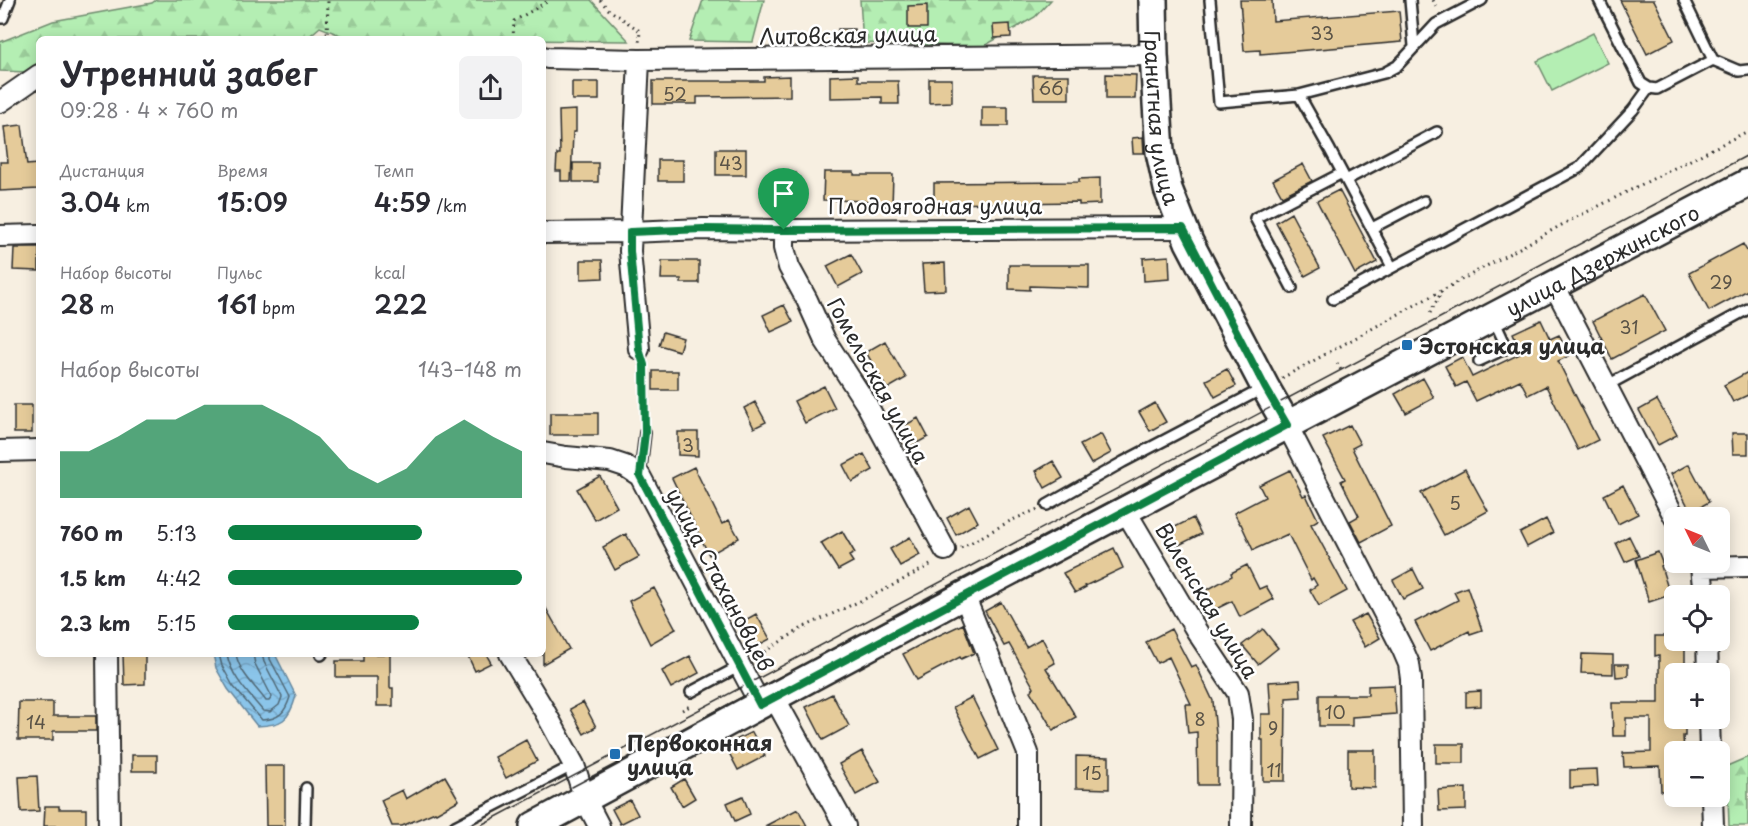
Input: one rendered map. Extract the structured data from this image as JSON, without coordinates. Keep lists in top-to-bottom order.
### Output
{
  "streets": {
    "main road": ["Гранитная улица", "улица Дзержинского"],
    "street": [
      "Литовская улица",
      "Плодоягодная улица",
      "Гомельская улица",
      "улица Стахановцев",
      "Виленская улица"
    ]
  },
  "crossings": [
    ["Литовская улица", "Гранитная улица"],
    ["Гранитная улица", "Плодоягодная улица"],
    ["Гранитная улица", "улица Дзержинского"],
    ["Плодоягодная улица", "Гомельская улица"],
    ["улица Дзержинского", "улица Стахановцев"],
    ["улица Дзержинского", "Виленская улица"]
  ],
  "places": {
    "transit": ["Эстонская улица", "Первоконная улица"]
  },
  "house_numbers": [
    "33",
    "66",
    "52",
    "43",
    "29",
    "31",
    "3",
    "5",
    "10",
    "8",
    "14",
    "9",
    "11",
    "15"
  ],
  "north": "top left",
  "page": {
    "heading": ["Утренний забег", "09:28 · 4 × 760 m"],
    "stats": [
      ["Дистанция", "3.04 km"],
      ["Время", "15:09"],
      ["Темп", "4:59 /km"],
      ["Набор высоты", "28 m"],
      ["Пульс", "161 bpm"],
      ["kcal", "222"]
    ],
    "chart": ["Набор высоты", "143–148 m"],
    "map_buttons": ["+", "−"],
    "list": [
      {
        "name": "760 m",
        "note": "5:13"
      },
      {
        "name": "1.5 km",
        "note": "4:42"
      },
      {
        "name": "2.3 km",
        "note": "5:15"
      }
    ]
  }
}
